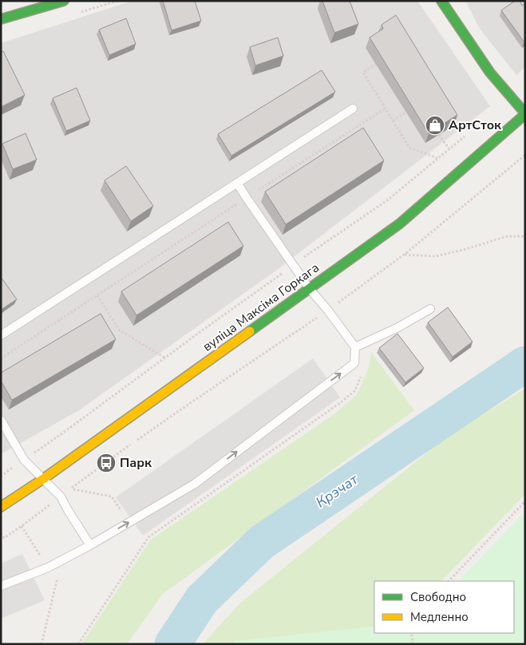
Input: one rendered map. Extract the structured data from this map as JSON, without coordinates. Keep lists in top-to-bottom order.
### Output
{
  "streets": {
    "street": ["вуліца Максіма Горкага"]
  },
  "water": ["Крэчат"],
  "places": {
    "shop": ["АртСток"],
    "bus stop": ["Парк"]
  },
  "legend": ["Свободно", "Медленно"]
}
